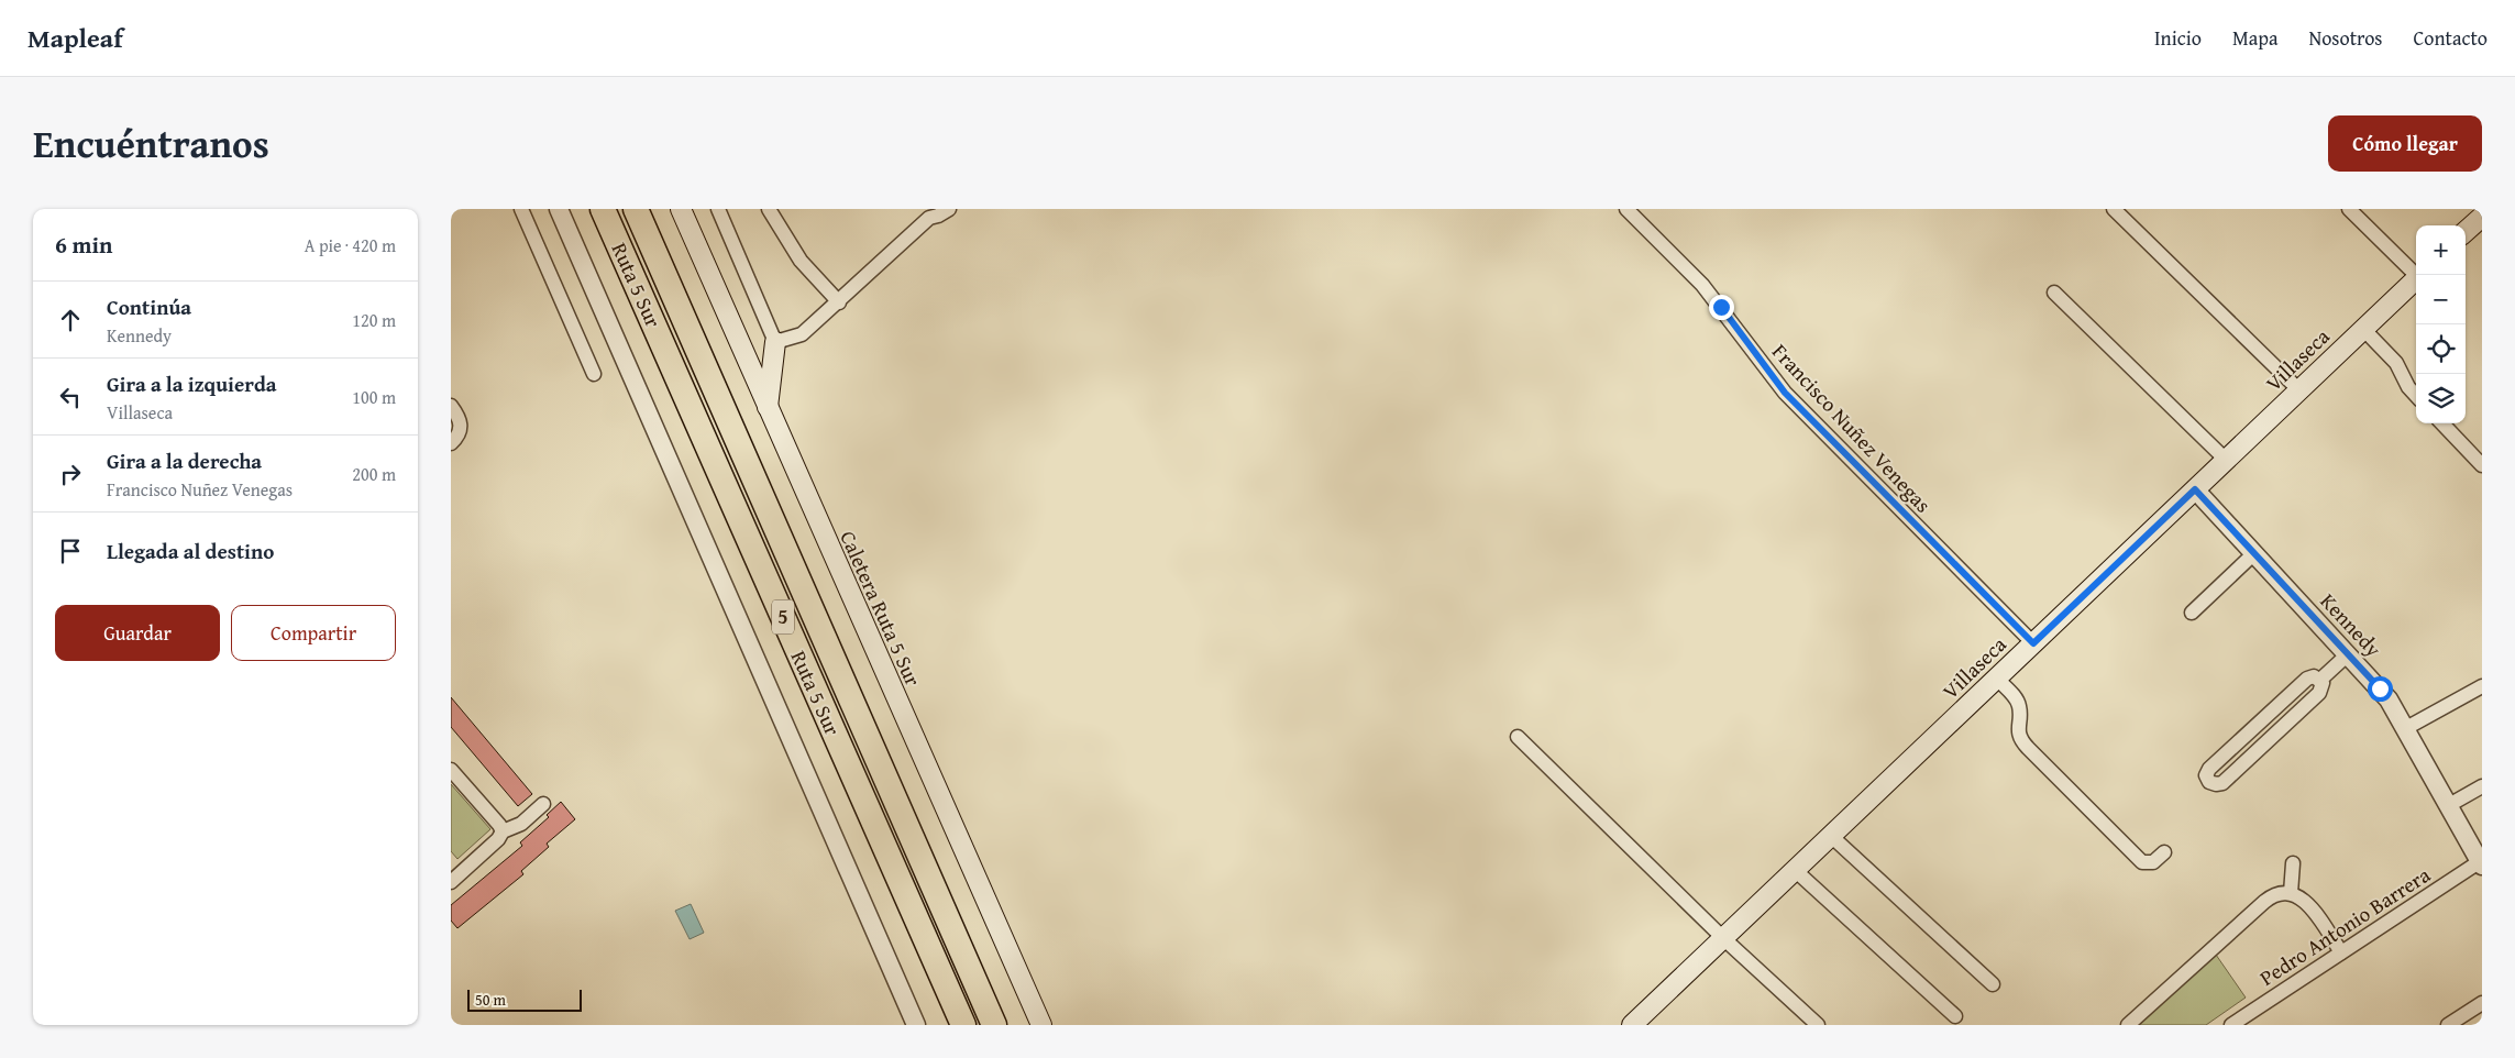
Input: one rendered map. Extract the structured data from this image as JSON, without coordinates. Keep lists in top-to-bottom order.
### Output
{
  "streets": {
    "highway": ["Ruta 5 Sur", "5"],
    "main road": ["Villaseca", "Caletera Ruta 5 Sur"],
    "street": ["Francisco Nuñez Venegas", "Kennedy", "Pedro Antonio Barrera"]
  },
  "crossings": [
    ["Villaseca", "Francisco Nuñez Venegas"],
    ["Villaseca", "Kennedy"],
    ["Kennedy", "Pedro Antonio Barrera"]
  ],
  "scale_bar": "50 m",
  "page": {
    "header": "Mapleaf",
    "nav": [
      "Inicio",
      "Mapa",
      "Nosotros",
      "Contacto"
    ],
    "title": "Encuéntranos",
    "buttons": [
      "Cómo llegar",
      ["Guardar", "Compartir"]
    ],
    "heading": ["6 min", "A pie · 420 m"],
    "map_buttons": ["+", "−"],
    "list": [
      ["Continúa", "Kennedy", "120 m"],
      ["Gira a la izquierda", "Villaseca", "100 m"],
      ["Gira a la derecha", "Francisco Nuñez Venegas", "200 m"],
      "Llegada al destino"
    ],
    "scale": "50 m"
  }
}
